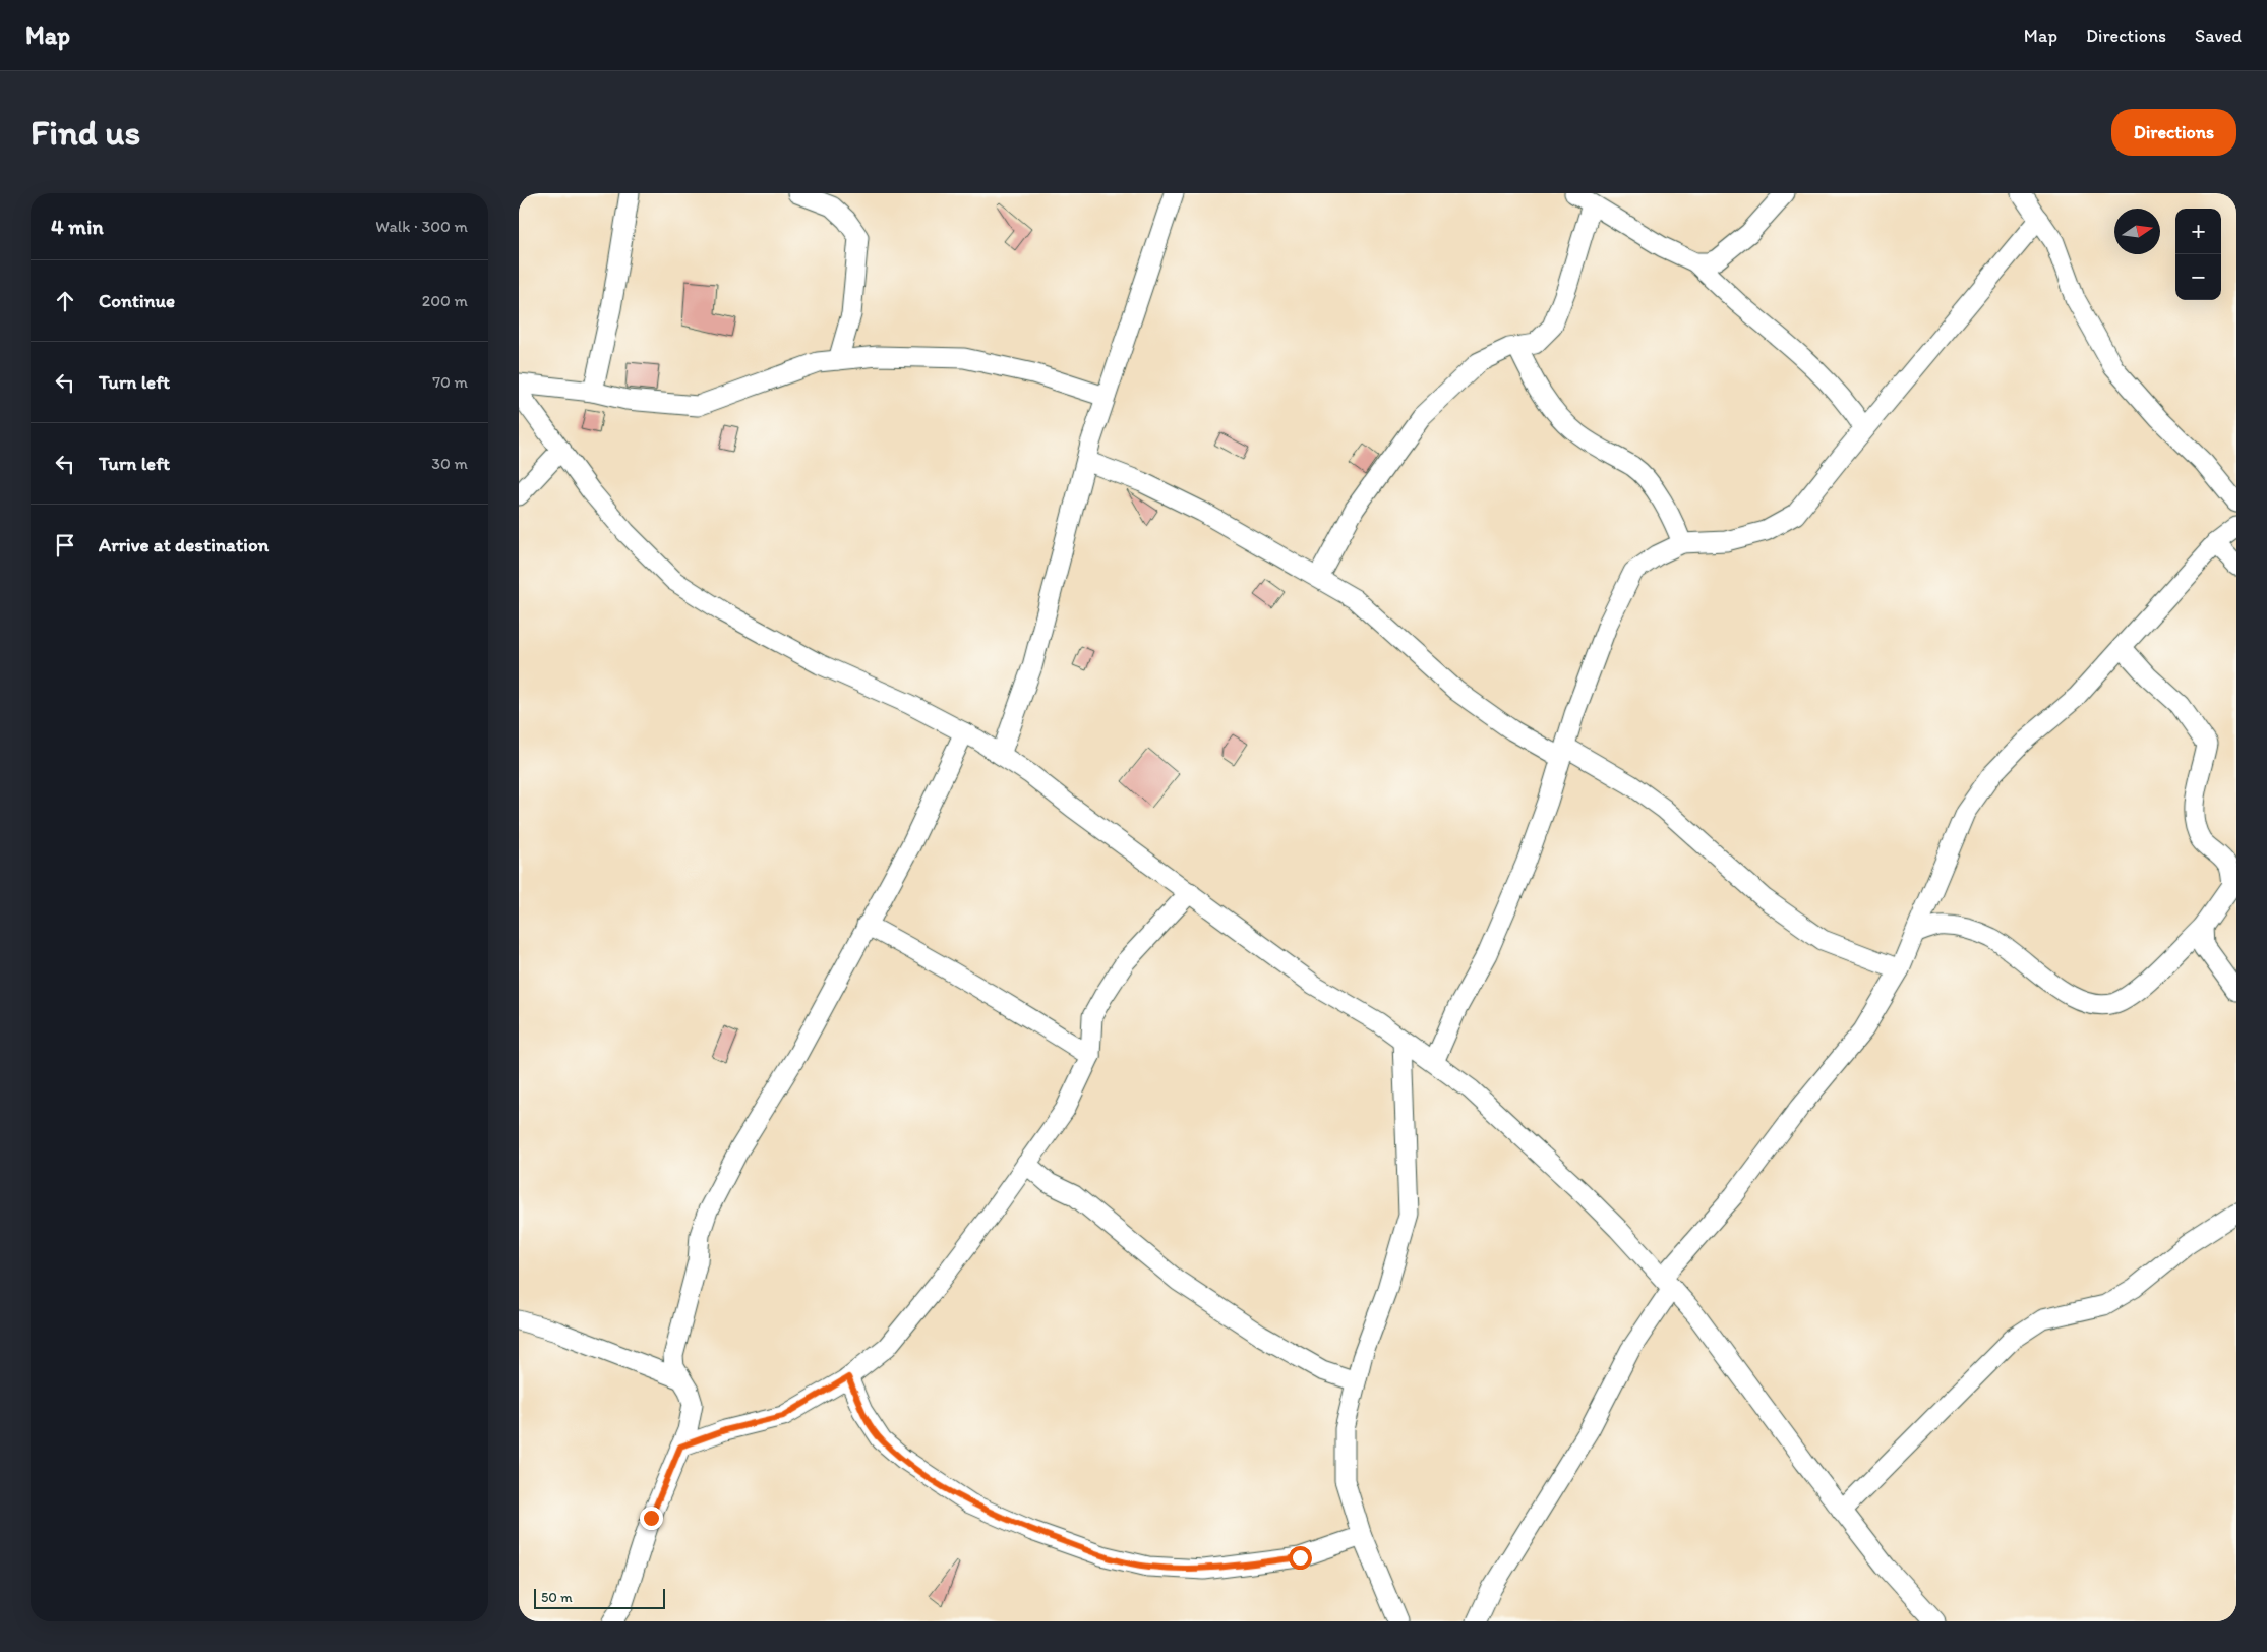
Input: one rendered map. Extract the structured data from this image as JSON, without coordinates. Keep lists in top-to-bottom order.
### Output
{
  "scale_bar": "50 m",
  "north": "right",
  "page": {
    "header": "Map",
    "nav": ["Map", "Directions", "Saved"],
    "buttons": "Directions",
    "title": "Find us",
    "heading": ["4 min", "Walk · 300 m"],
    "map_buttons": ["+", "−"],
    "list": [
      ["Continue", "200 m"],
      ["Turn left", "70 m"],
      ["Turn left", "30 m"],
      "Arrive at destination"
    ],
    "scale": "50 m"
  }
}
